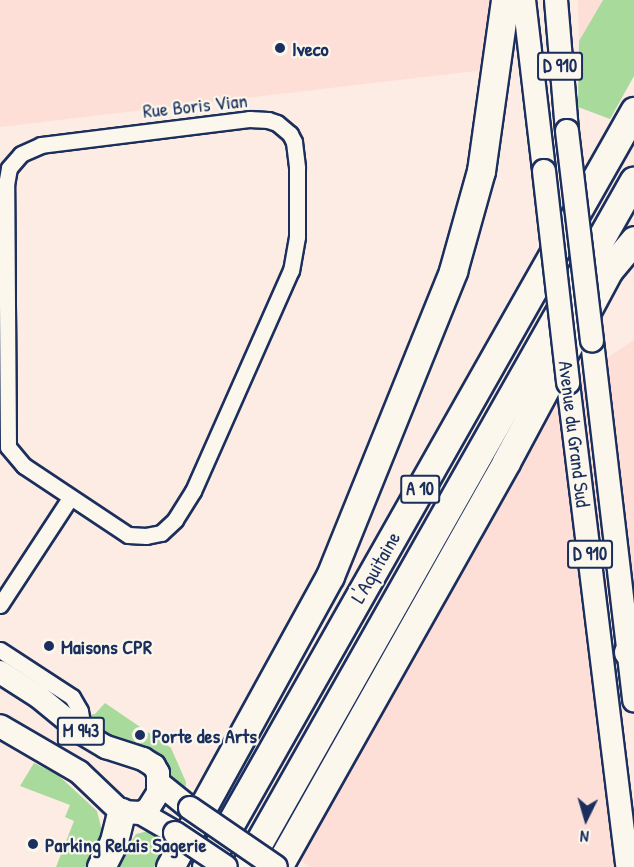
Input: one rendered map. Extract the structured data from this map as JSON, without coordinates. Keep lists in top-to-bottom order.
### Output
{
  "streets": {
    "highway": ["A 10", "L'Aquitaine"],
    "main road": ["D 910", "Avenue du Grand Sud", "M 943"],
    "street": ["Rue Boris Vian"]
  },
  "places": [
    "Iveco",
    "Maisons CPR",
    "Porte des Arts",
    "Parking Relais Sagerie"
  ],
  "north": "bottom"
}
